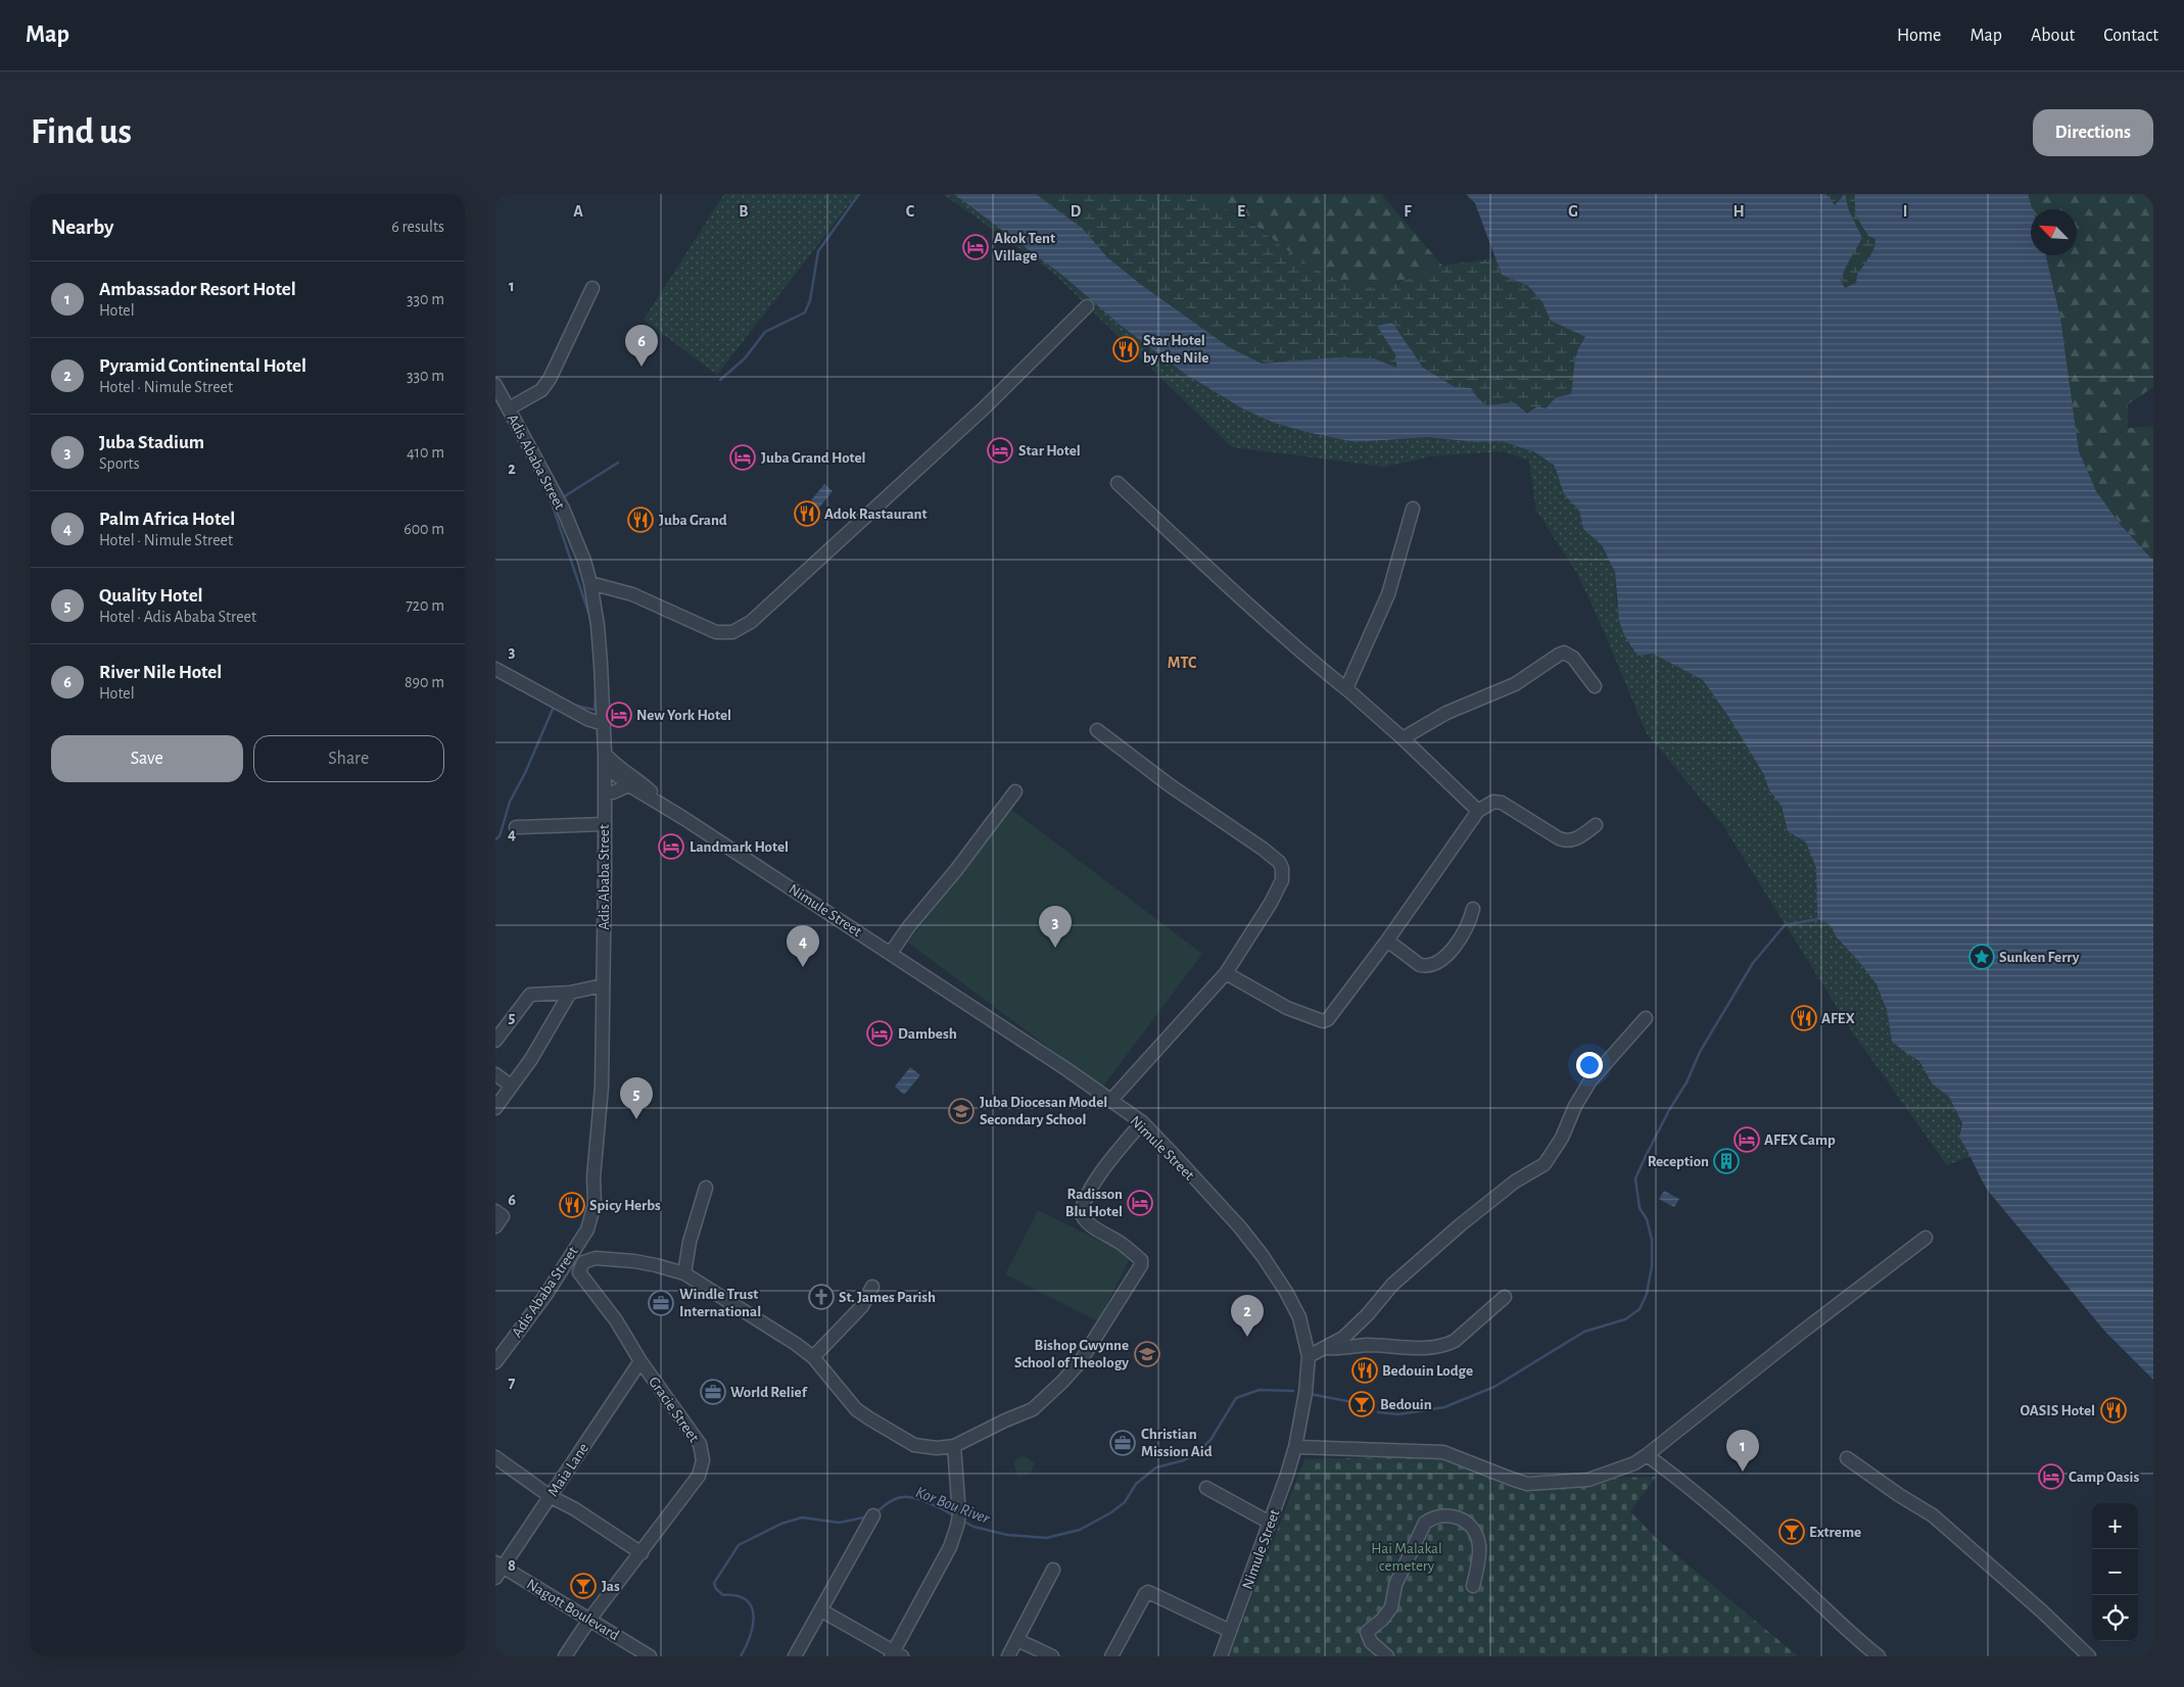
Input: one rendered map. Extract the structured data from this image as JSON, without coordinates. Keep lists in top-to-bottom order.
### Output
{
  "streets": {
    "street": [
      "Adis Ababa Street",
      "Nimule Street",
      "Gracie Street",
      "Maia Lane",
      "Nagott Boulevard"
    ]
  },
  "crossings": [
    ["Adis Ababa Street", "Nimule Street"],
    ["Adis Ababa Street", "Gracie Street"],
    ["Gracie Street", "Maia Lane"],
    ["Gracie Street", "Nagott Boulevard"],
    ["Maia Lane", "Nagott Boulevard"]
  ],
  "districts": ["MTC"],
  "water": ["Kor Bou River"],
  "parks": ["Hai Malakal cemetery"],
  "places": {
    "hotel": [
      "Akok Tent Village",
      "Star Hotel",
      "Juba Grand Hotel",
      "New York Hotel",
      "Landmark Hotel",
      "Dambesh",
      "AFEX Camp",
      "Radisson Blu Hotel",
      "Camp Oasis"
    ],
    "restaurant": [
      "Star Hotel by the Nile",
      "Adok Rastaurant",
      "Juba Grand",
      "AFEX",
      "Spicy Herbs",
      "Bedouin Lodge",
      "OASIS Hotel"
    ],
    "place": ["Sunken Ferry"],
    "school or university": ["Juba Diocesan Model Secondary School", "Bishop Gwynne School of Theology"],
    "building": ["Reception"],
    "church": ["St. James Parish"],
    "office": ["Windle Trust International", "World Relief", "Christian Mission Aid"],
    "bar": ["Bedouin", "Extreme", "Jas"]
  },
  "north": "top left",
  "page": {
    "header": "Map",
    "nav": [
      "Home",
      "Map",
      "About",
      "Contact"
    ],
    "buttons": [
      "Directions",
      ["Save", "Share"]
    ],
    "title": "Find us",
    "heading": ["Nearby", "6 results"],
    "list": [
      {
        "mark": "1",
        "name": "Ambassador Resort Hotel",
        "note": "Hotel",
        "value": "330 m"
      },
      {
        "mark": "2",
        "name": "Pyramid Continental Hotel",
        "note": "Hotel · Nimule Street",
        "value": "330 m"
      },
      {
        "mark": "3",
        "name": "Juba Stadium",
        "note": "Sports",
        "value": "410 m"
      },
      {
        "mark": "4",
        "name": "Palm Africa Hotel",
        "note": "Hotel · Nimule Street",
        "value": "600 m"
      },
      {
        "mark": "5",
        "name": "Quality Hotel",
        "note": "Hotel · Adis Ababa Street",
        "value": "720 m"
      },
      {
        "mark": "6",
        "name": "River Nile Hotel",
        "note": "Hotel",
        "value": "890 m"
      }
    ],
    "pins": [
      "6",
      "3",
      "4",
      "5",
      "2",
      "1"
    ],
    "map_buttons": ["+", "−"]
  },
  "grid": {
    "columns": [
      "A",
      "B",
      "C",
      "D",
      "E",
      "F",
      "G",
      "H",
      "I"
    ],
    "rows": [
      "1",
      "2",
      "3",
      "4",
      "5",
      "6",
      "7",
      "8"
    ]
  }
}
